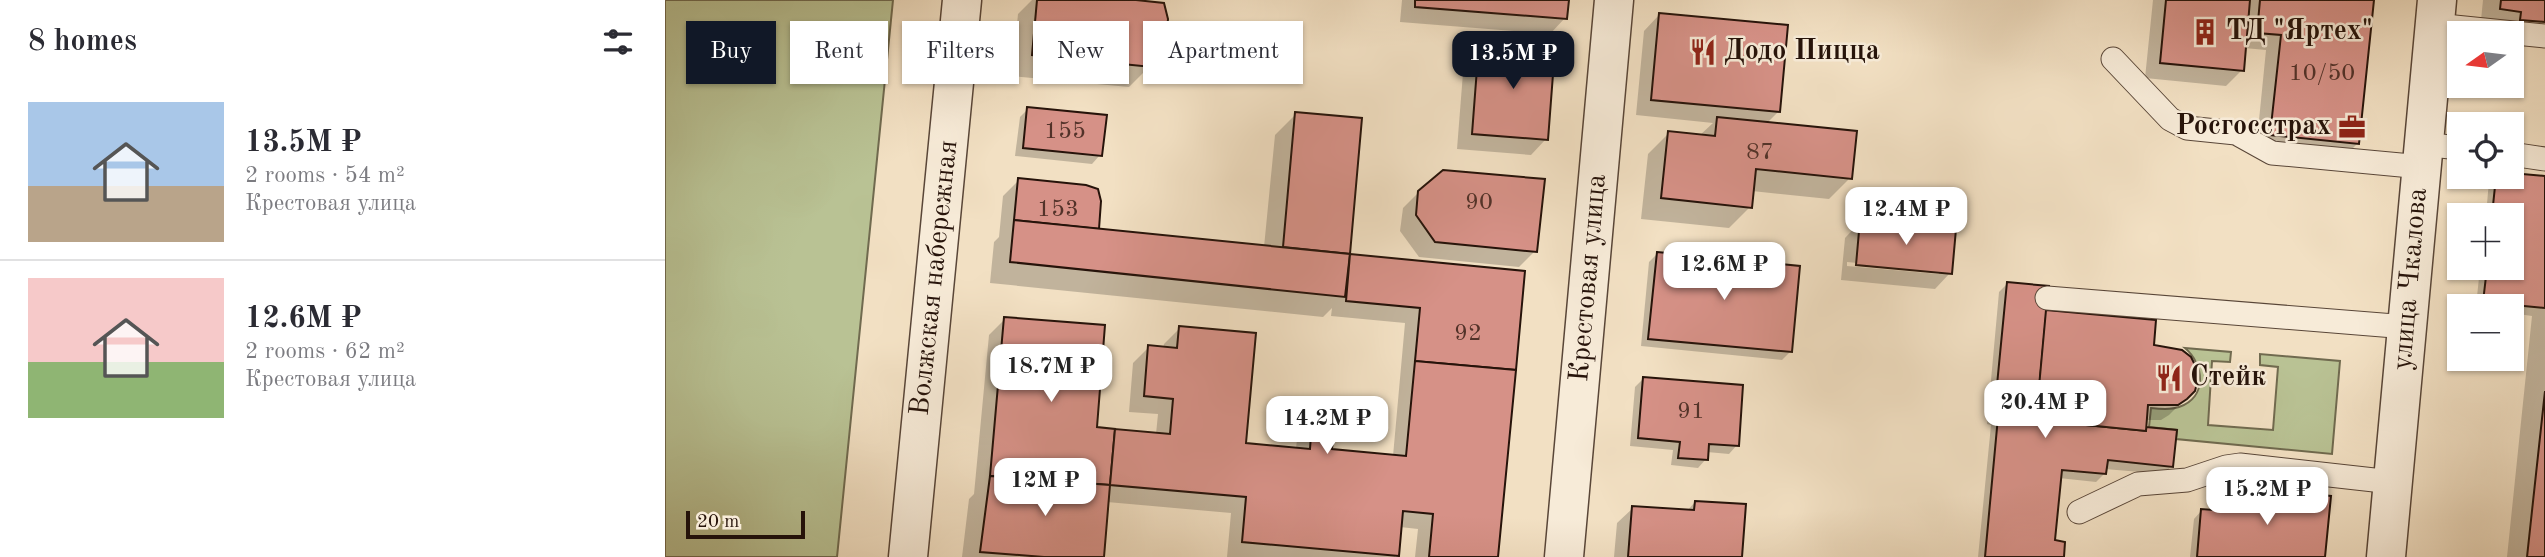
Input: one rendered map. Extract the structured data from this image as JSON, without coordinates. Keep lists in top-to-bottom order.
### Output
{
  "streets": {
    "street": ["Волжская набережная", "Крестовая улица", "улица Чкалова"]
  },
  "places": {
    "building": ["ТД \"Яртех\""],
    "restaurant": ["Додо Пицца", "Стейк"],
    "office": ["Росгосстрах"]
  },
  "house_numbers": [
    "10/50",
    "155",
    "87",
    "90",
    "153",
    "92",
    "91"
  ],
  "scale_bar": "20 m",
  "north": "left",
  "page": {
    "heading": "8 homes",
    "map_buttons": ["+", "−"],
    "chip": [
      "Buy",
      "Rent",
      "Filters",
      "New",
      "Apartment"
    ],
    "price": [
      "13.5M ₽",
      "12.4M ₽",
      "12.6M ₽",
      "18.7M ₽",
      "20.4M ₽",
      "14.2M ₽",
      "12M ₽",
      "15.2M ₽"
    ],
    "list": [
      {
        "name": "13.5M ₽",
        "note": "2 rooms · 54 m² · Крестовая улица"
      },
      {
        "name": "12.6M ₽",
        "note": "2 rooms · 62 m² · Крестовая улица"
      }
    ],
    "scale": "20 m"
  }
}
